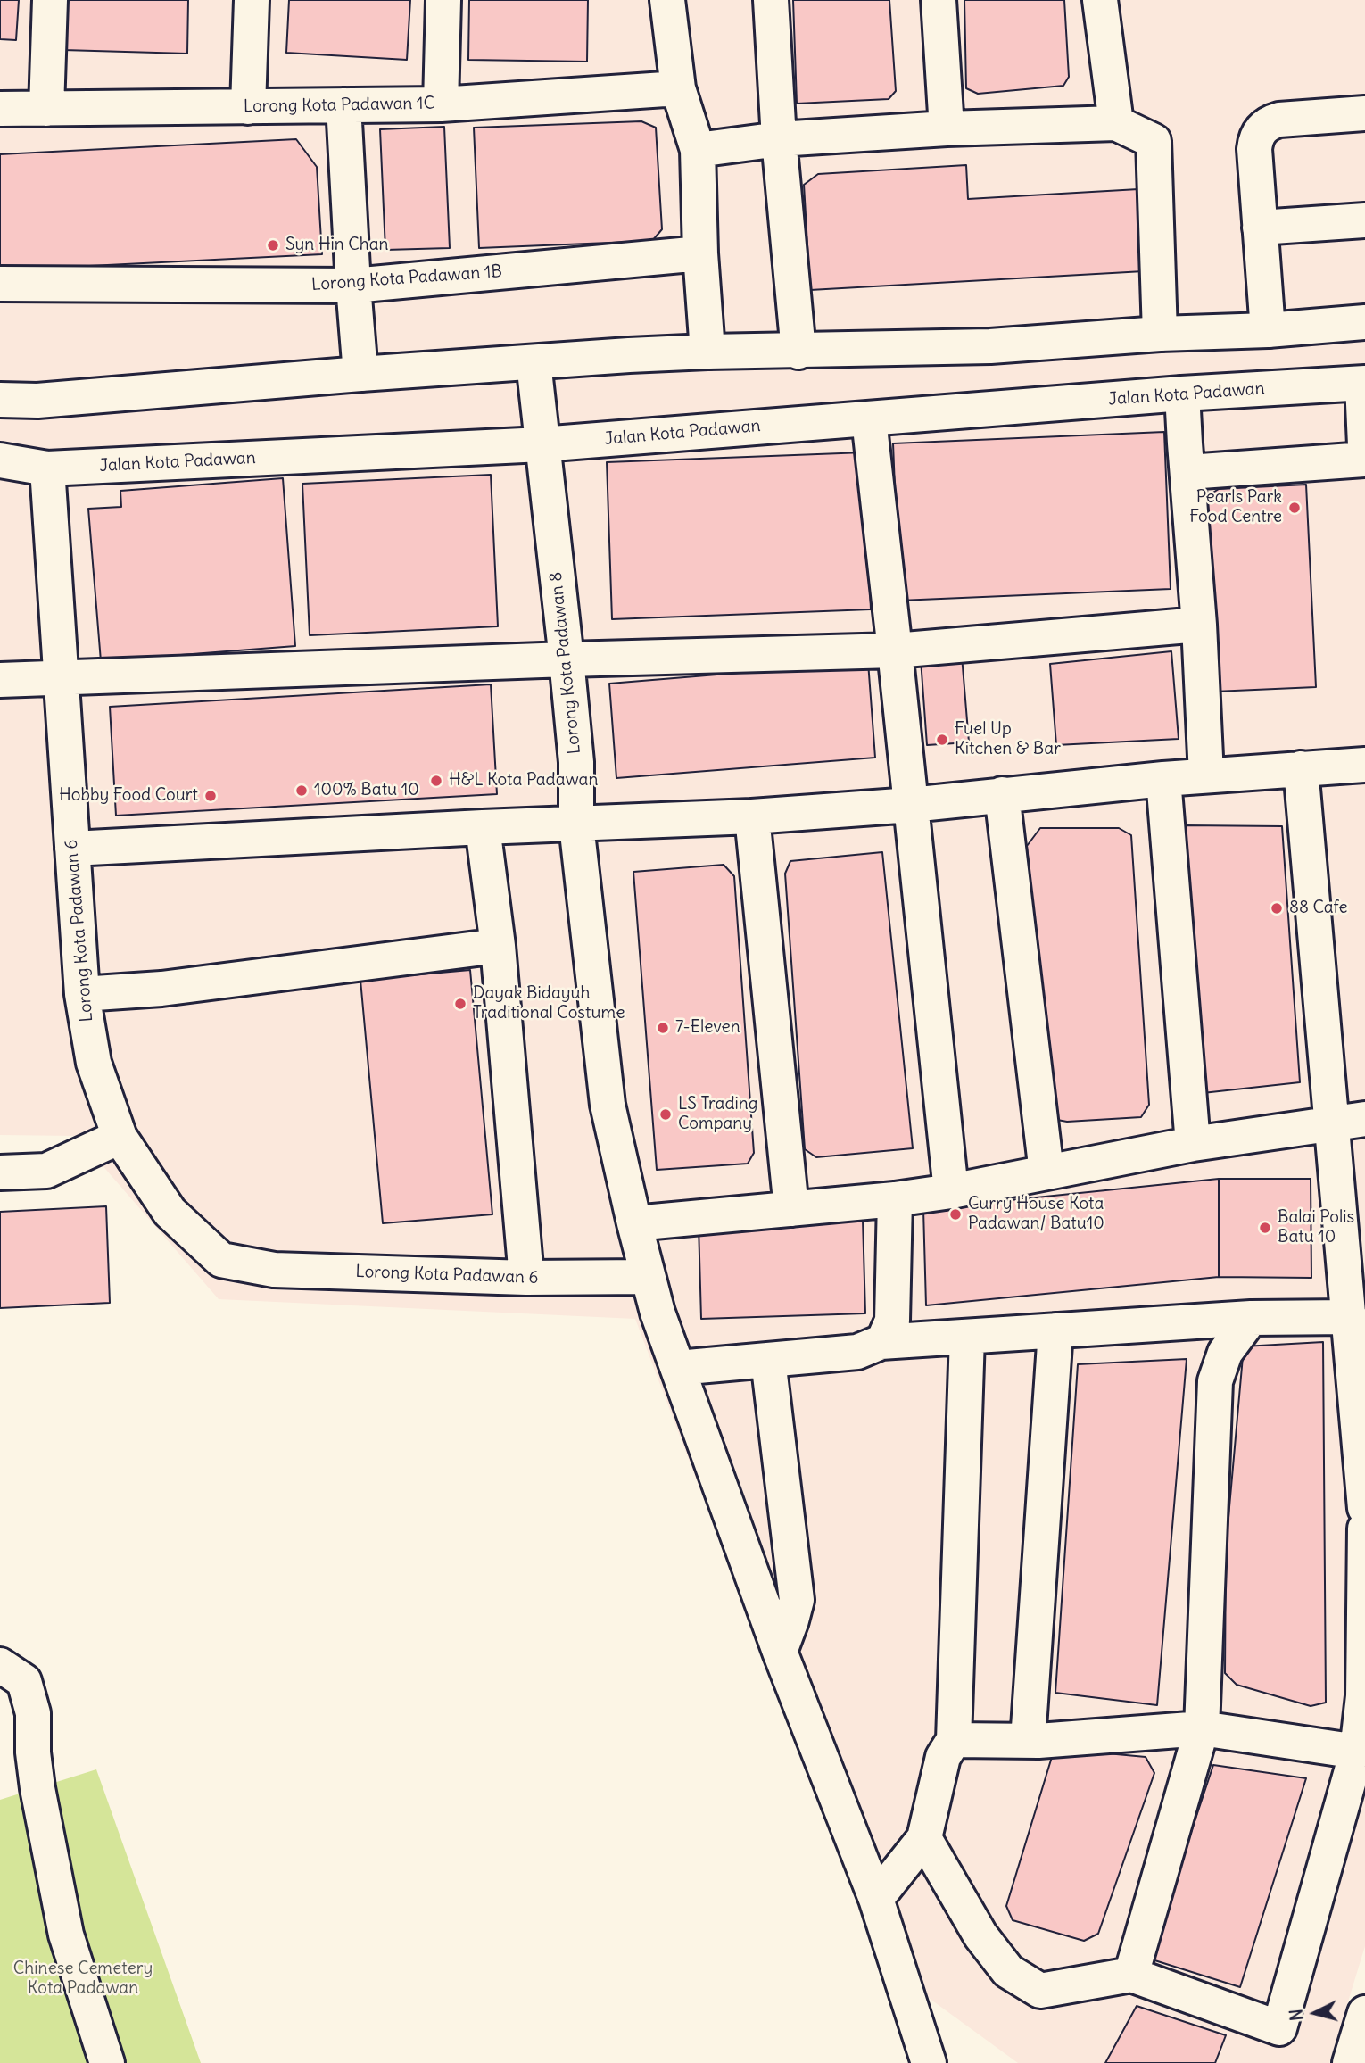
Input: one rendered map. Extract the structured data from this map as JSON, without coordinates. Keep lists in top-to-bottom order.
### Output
{
  "streets": {
    "street": [
      "Lorong Kota Padawan 1C",
      "Lorong Kota Padawan 1B",
      "Jalan Kota Padawan",
      "Lorong Kota Padawan 8",
      "Lorong Kota Padawan 6"
    ]
  },
  "crossings": [
    ["Jalan Kota Padawan", "Lorong Kota Padawan 8"],
    ["Jalan Kota Padawan", "Lorong Kota Padawan 6"],
    ["Lorong Kota Padawan 8", "Lorong Kota Padawan 6"]
  ],
  "parks": ["Chinese Cemetery Kota Padawan"],
  "places": [
    "Syn Hin Chan",
    "Pearls Park Food Centre",
    "Fuel Up Kitchen & Bar",
    "H&L Kota Padawan",
    "100% Batu 10",
    "Hobby Food Court",
    "88 Cafe",
    "Dayak Bidayuh Traditional Costume",
    "7-Eleven",
    "LS Trading Company",
    "Curry House Kota Padawan/ Batu10",
    "Balai Polis Batu 10"
  ],
  "north": "left"
}
